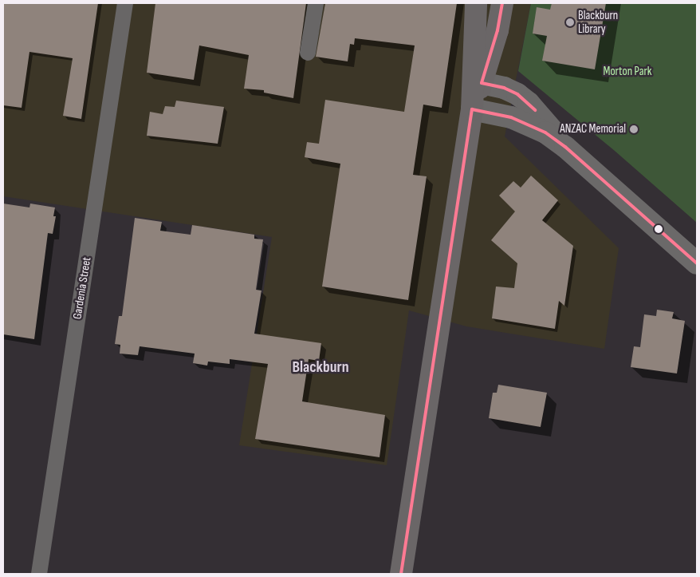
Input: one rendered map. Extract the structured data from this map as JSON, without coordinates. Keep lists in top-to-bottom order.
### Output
{
  "streets": {
    "street": ["Gardenia Street"]
  },
  "districts": ["Blackburn"],
  "parks": ["Morton Park"],
  "places": ["Blackburn Library", "ANZAC Memorial"]
}
